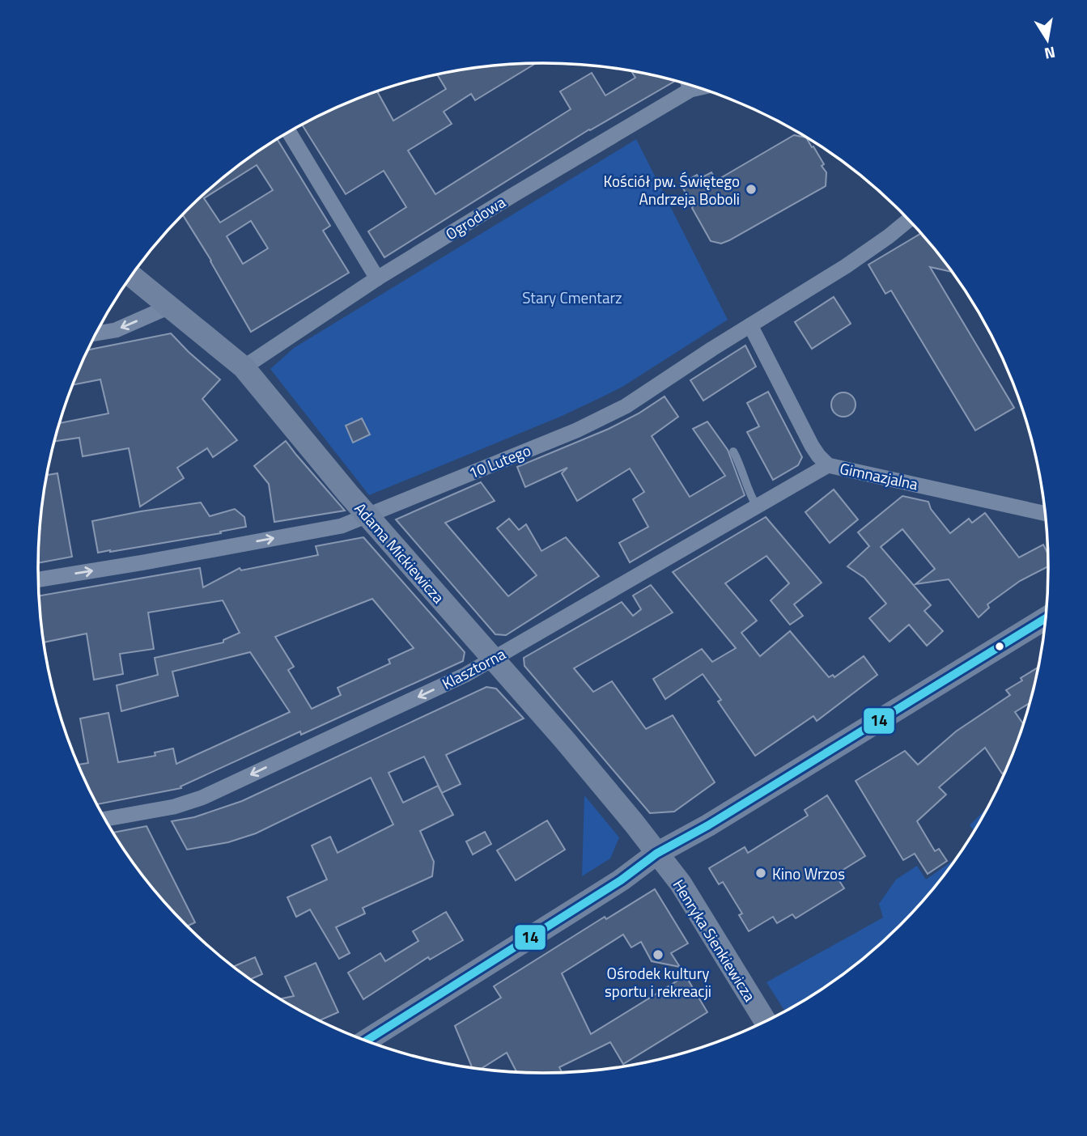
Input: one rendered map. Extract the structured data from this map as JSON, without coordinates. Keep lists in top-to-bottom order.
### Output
{
  "streets": {
    "street": [
      "Ogrodowa",
      "10 Lutego",
      "Gimnazjalna",
      "Adama Mickiewicza",
      "Klasztorna",
      "Henryka Sienkiewicza"
    ]
  },
  "crossings": [
    ["Ogrodowa", "Adama Mickiewicza"],
    ["10 Lutego", "Gimnazjalna"],
    ["10 Lutego", "Adama Mickiewicza"],
    ["Gimnazjalna", "Klasztorna"],
    ["Adama Mickiewicza", "Klasztorna"],
    ["Adama Mickiewicza", "Henryka Sienkiewicza"]
  ],
  "one_way": ["10 Lutego", "Klasztorna"],
  "parks": ["Stary Cmentarz"],
  "places": ["Kościół pw. Świętego Andrzeja Boboli", "Kino Wrzos", "Ośrodek kultury sportu i rekreacji"],
  "lines": ["transit line 14"],
  "north": "bottom"
}
